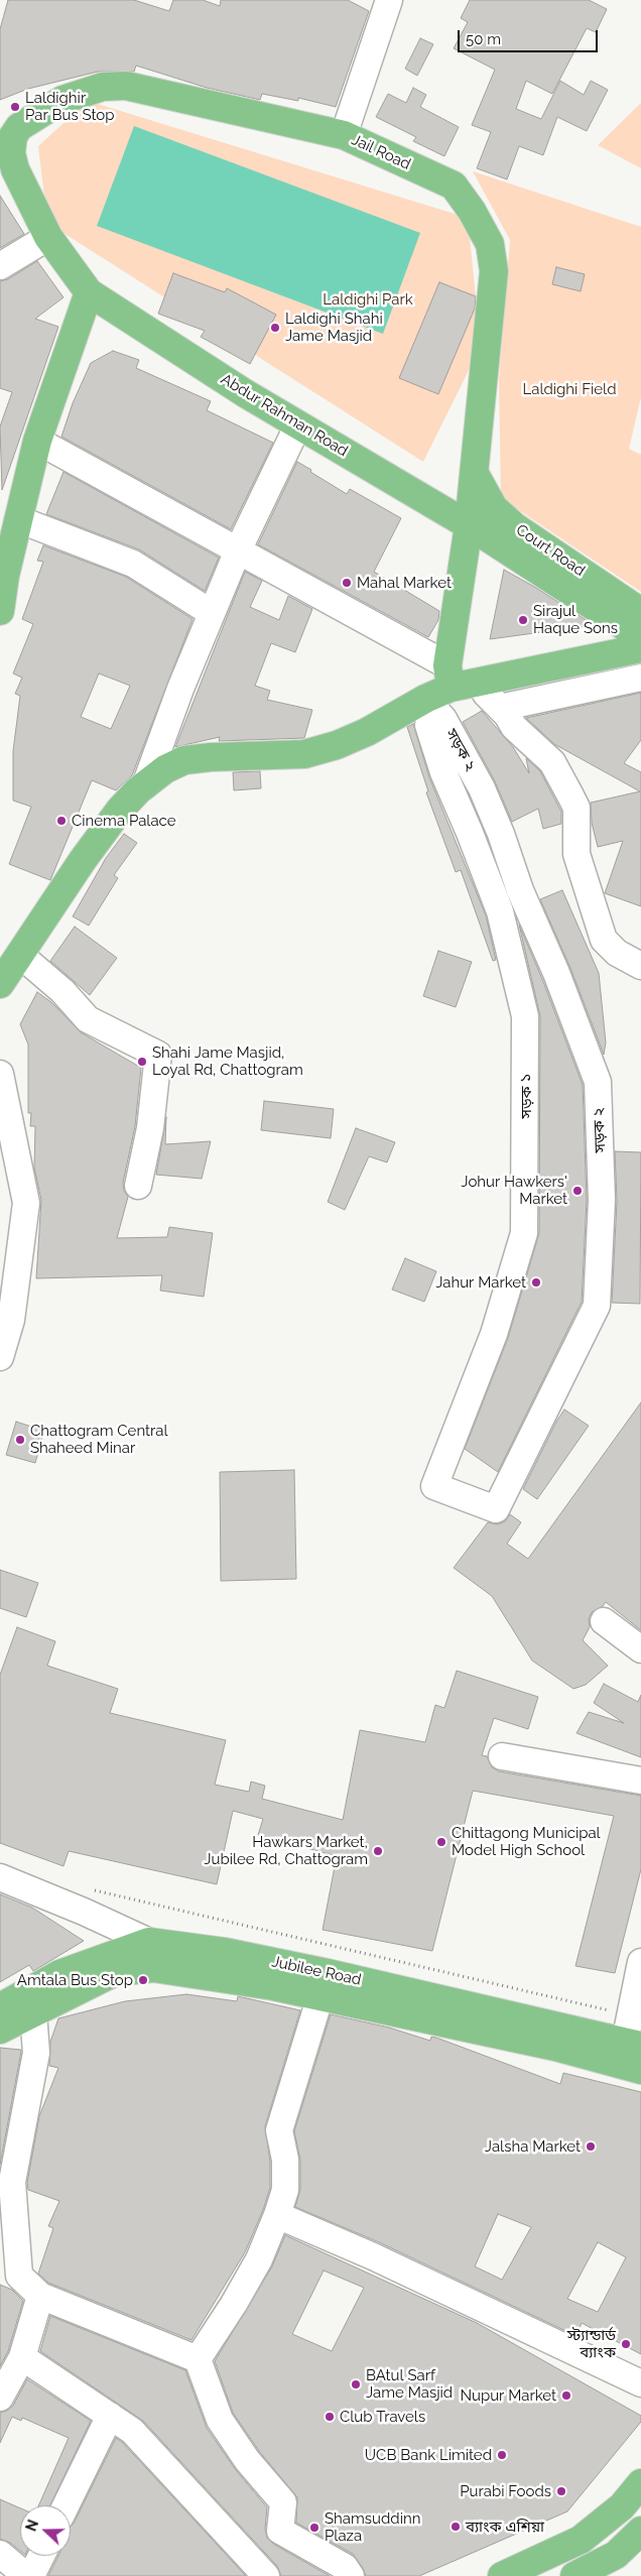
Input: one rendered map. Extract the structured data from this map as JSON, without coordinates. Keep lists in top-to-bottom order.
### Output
{
  "streets": {
    "main road": [
      "Jail Road",
      "Abdur Rahman Road",
      "Court Road",
      "Jubilee Road"
    ],
    "street": ["সড়ক ২", "সড়ক ১"]
  },
  "crossings": [
    ["Jail Road", "Abdur Rahman Road"],
    ["Jail Road", "Court Road"],
    ["সড়ক ২", "সড়ক ১"]
  ],
  "parks": ["Laldighi Park", "Laldighi Field"],
  "places": [
    "Laldighir Par Bus Stop",
    "Laldighi Shahi Jame Masjid",
    "Mahal Market",
    "Sirajul Haque Sons",
    "Cinema Palace",
    "Shahi Jame Masjid, Loyal Rd, Chattogram",
    "Johur Hawkers' Market",
    "Jahur Market",
    "Chattogram Central Shaheed Minar",
    "Chittagong Municipal Model High School",
    "Hawkars Market, Jubilee Rd, Chattogram",
    "Amtala Bus Stop",
    "Jalsha Market",
    "স্ট্যান্ডার্ড ব্যাংক",
    "BAtul Sarf Jame Masjid",
    "Nupur Market",
    "Club Travels",
    "UCB Bank Limited",
    "Purabi Foods",
    "ব্যাংক এশিয়া",
    "Shamsuddinn Plaza"
  ],
  "scale_bar": "50 m",
  "north": "left"
}
